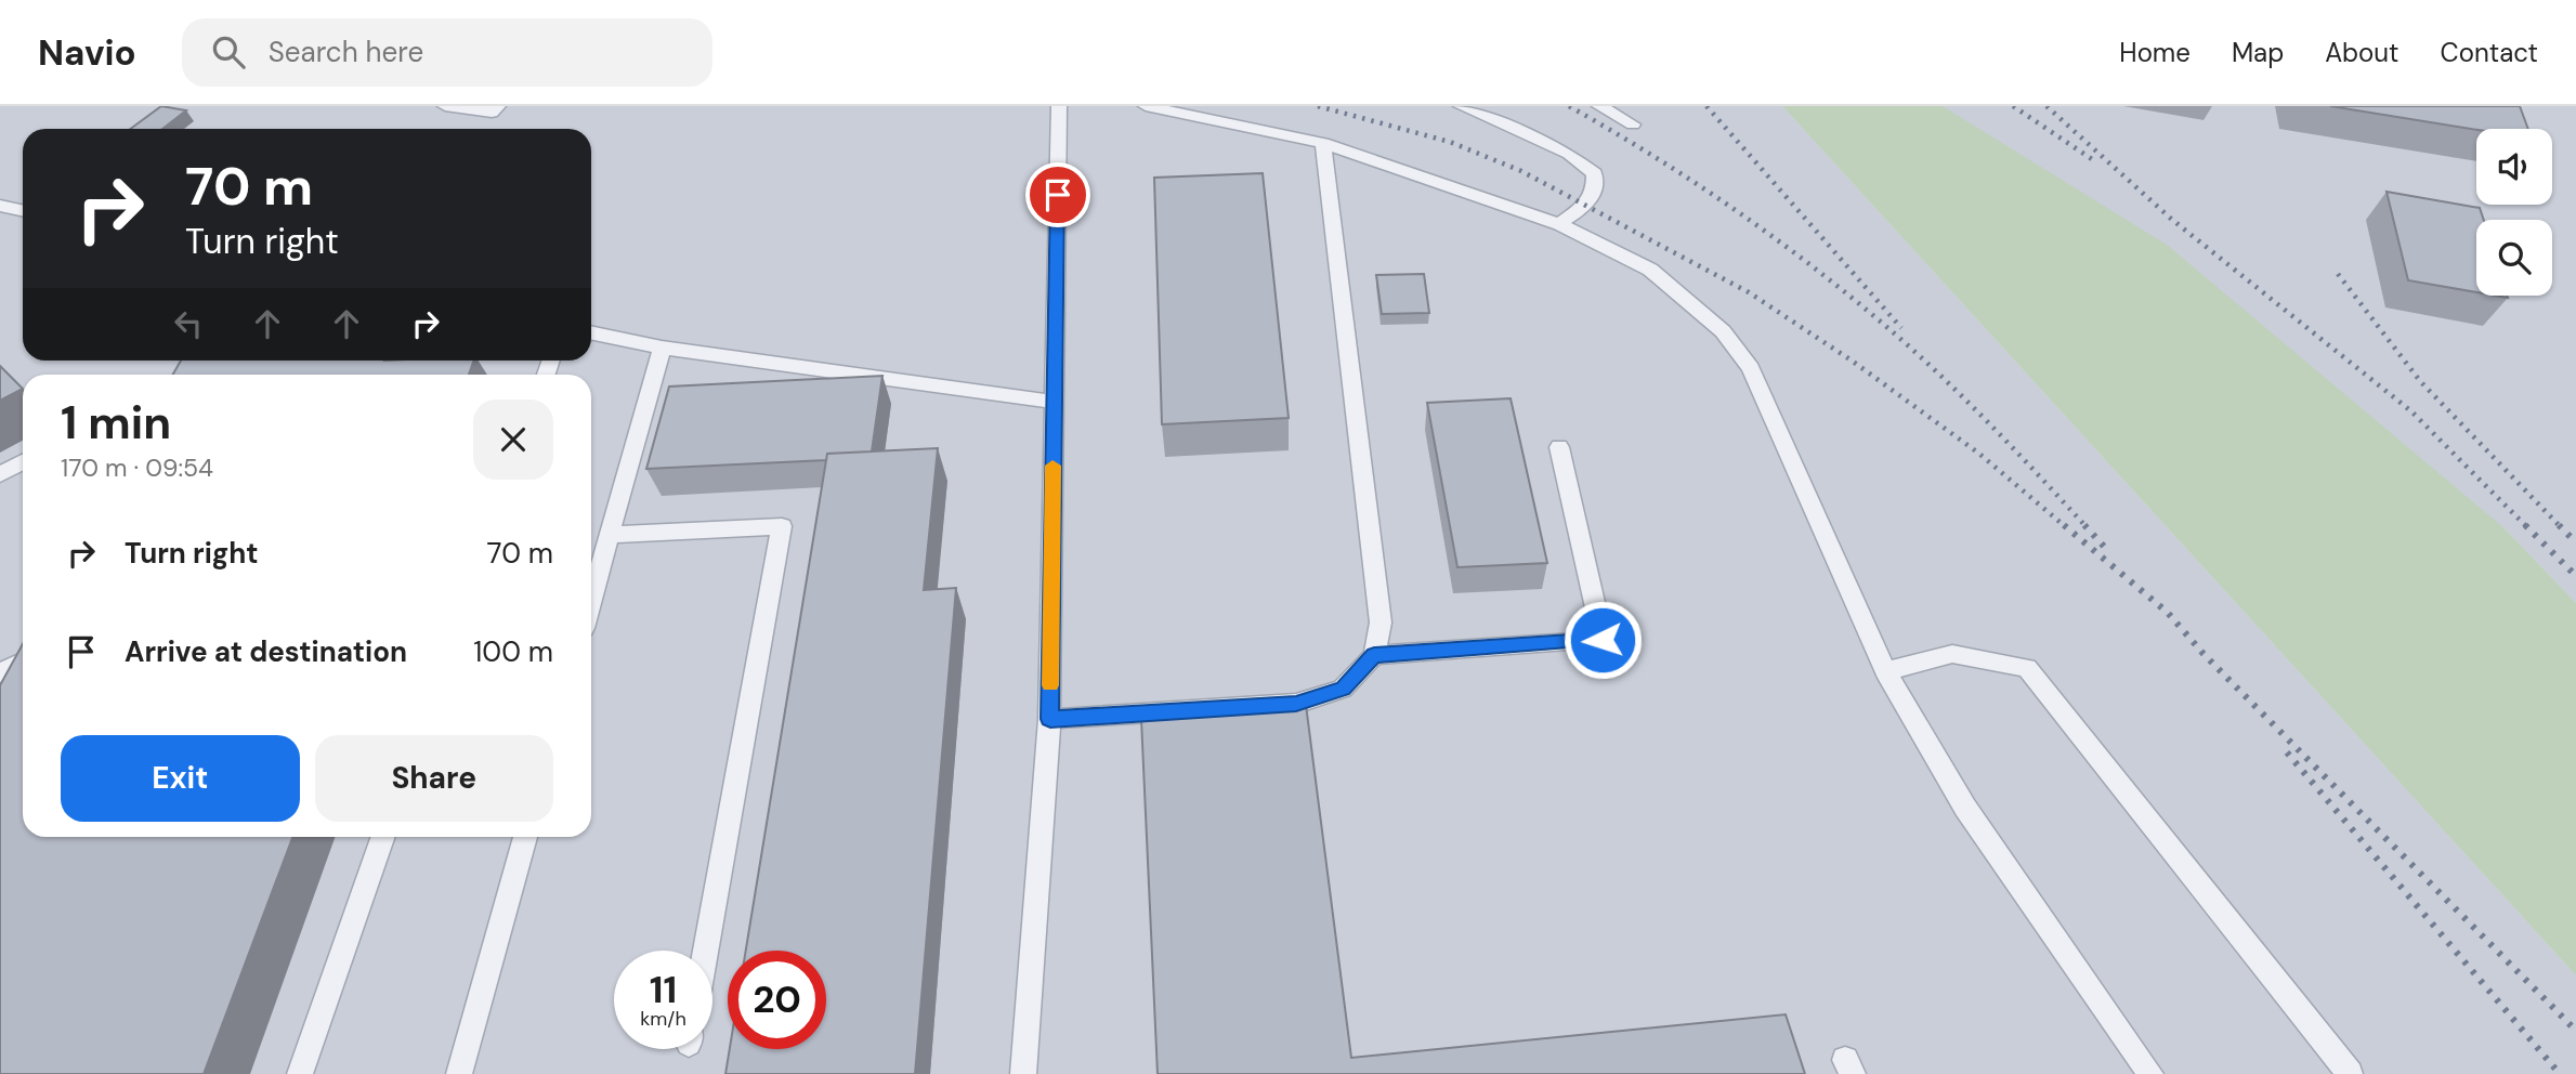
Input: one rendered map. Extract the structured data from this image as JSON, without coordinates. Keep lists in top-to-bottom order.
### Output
{
  "page": {
    "header": "Navio",
    "search": "Search here",
    "nav": [
      "Home",
      "Map",
      "About",
      "Contact"
    ],
    "turn": ["70 m", "Turn right"],
    "heading": ["1 min", "170 m · 09:54"],
    "list": [
      {
        "name": "Turn right",
        "value": "70 m"
      },
      {
        "name": "Arrive at destination",
        "value": "100 m"
      }
    ],
    "buttons": ["Exit", "Share"],
    "speed": "11 km/h",
    "limit": "20"
  }
}
